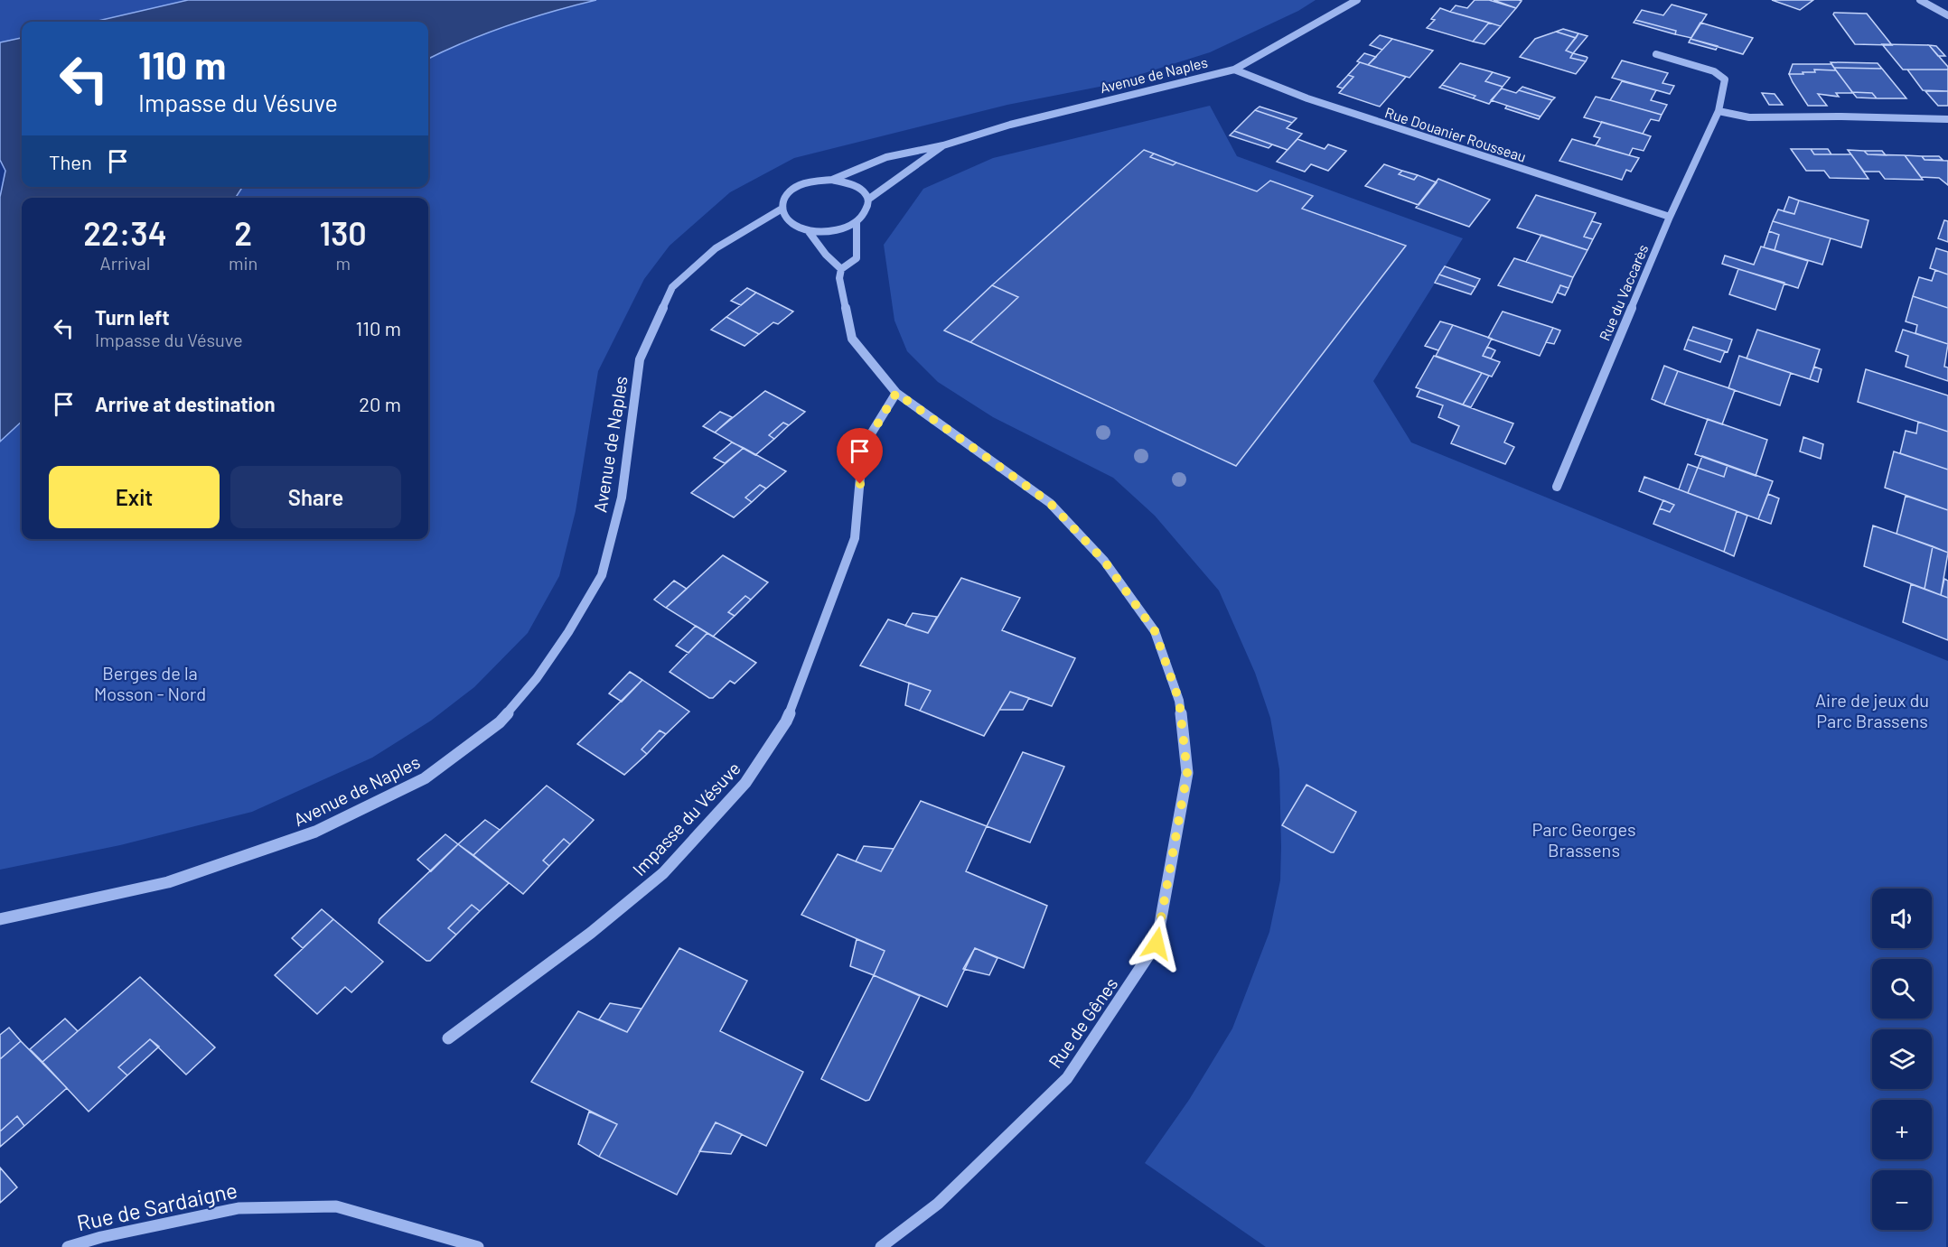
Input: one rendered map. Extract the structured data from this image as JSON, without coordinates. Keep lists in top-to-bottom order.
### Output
{
  "streets": {
    "street": [
      "Avenue de Naples",
      "Rue Douanier Rousseau",
      "Rue du Vaccarès",
      "Impasse du Vésuve",
      "Rue de Gênes",
      "Rue de Sardaigne"
    ]
  },
  "crossings": [
    ["Avenue de Naples", "Rue Douanier Rousseau"],
    ["Rue Douanier Rousseau", "Rue du Vaccarès"],
    ["Impasse du Vésuve", "Rue de Gênes"]
  ],
  "parks": ["Berges de la Mosson - Nord", "Aire de jeux du Parc Brassens", "Parc Georges Brassens"],
  "page": {
    "turn": ["110 m", "Impasse du Vésuve"],
    "then": "Then",
    "eta": [
      "22:34",
      "Arrival",
      "2",
      "min",
      "130",
      "m"
    ],
    "list": [
      {
        "name": "Turn left",
        "note": "Impasse du Vésuve",
        "value": "110 m"
      },
      {
        "name": "Arrive at destination",
        "value": "20 m"
      }
    ],
    "buttons": ["Exit", "Share"],
    "map_buttons": ["+", "−"]
  }
}
